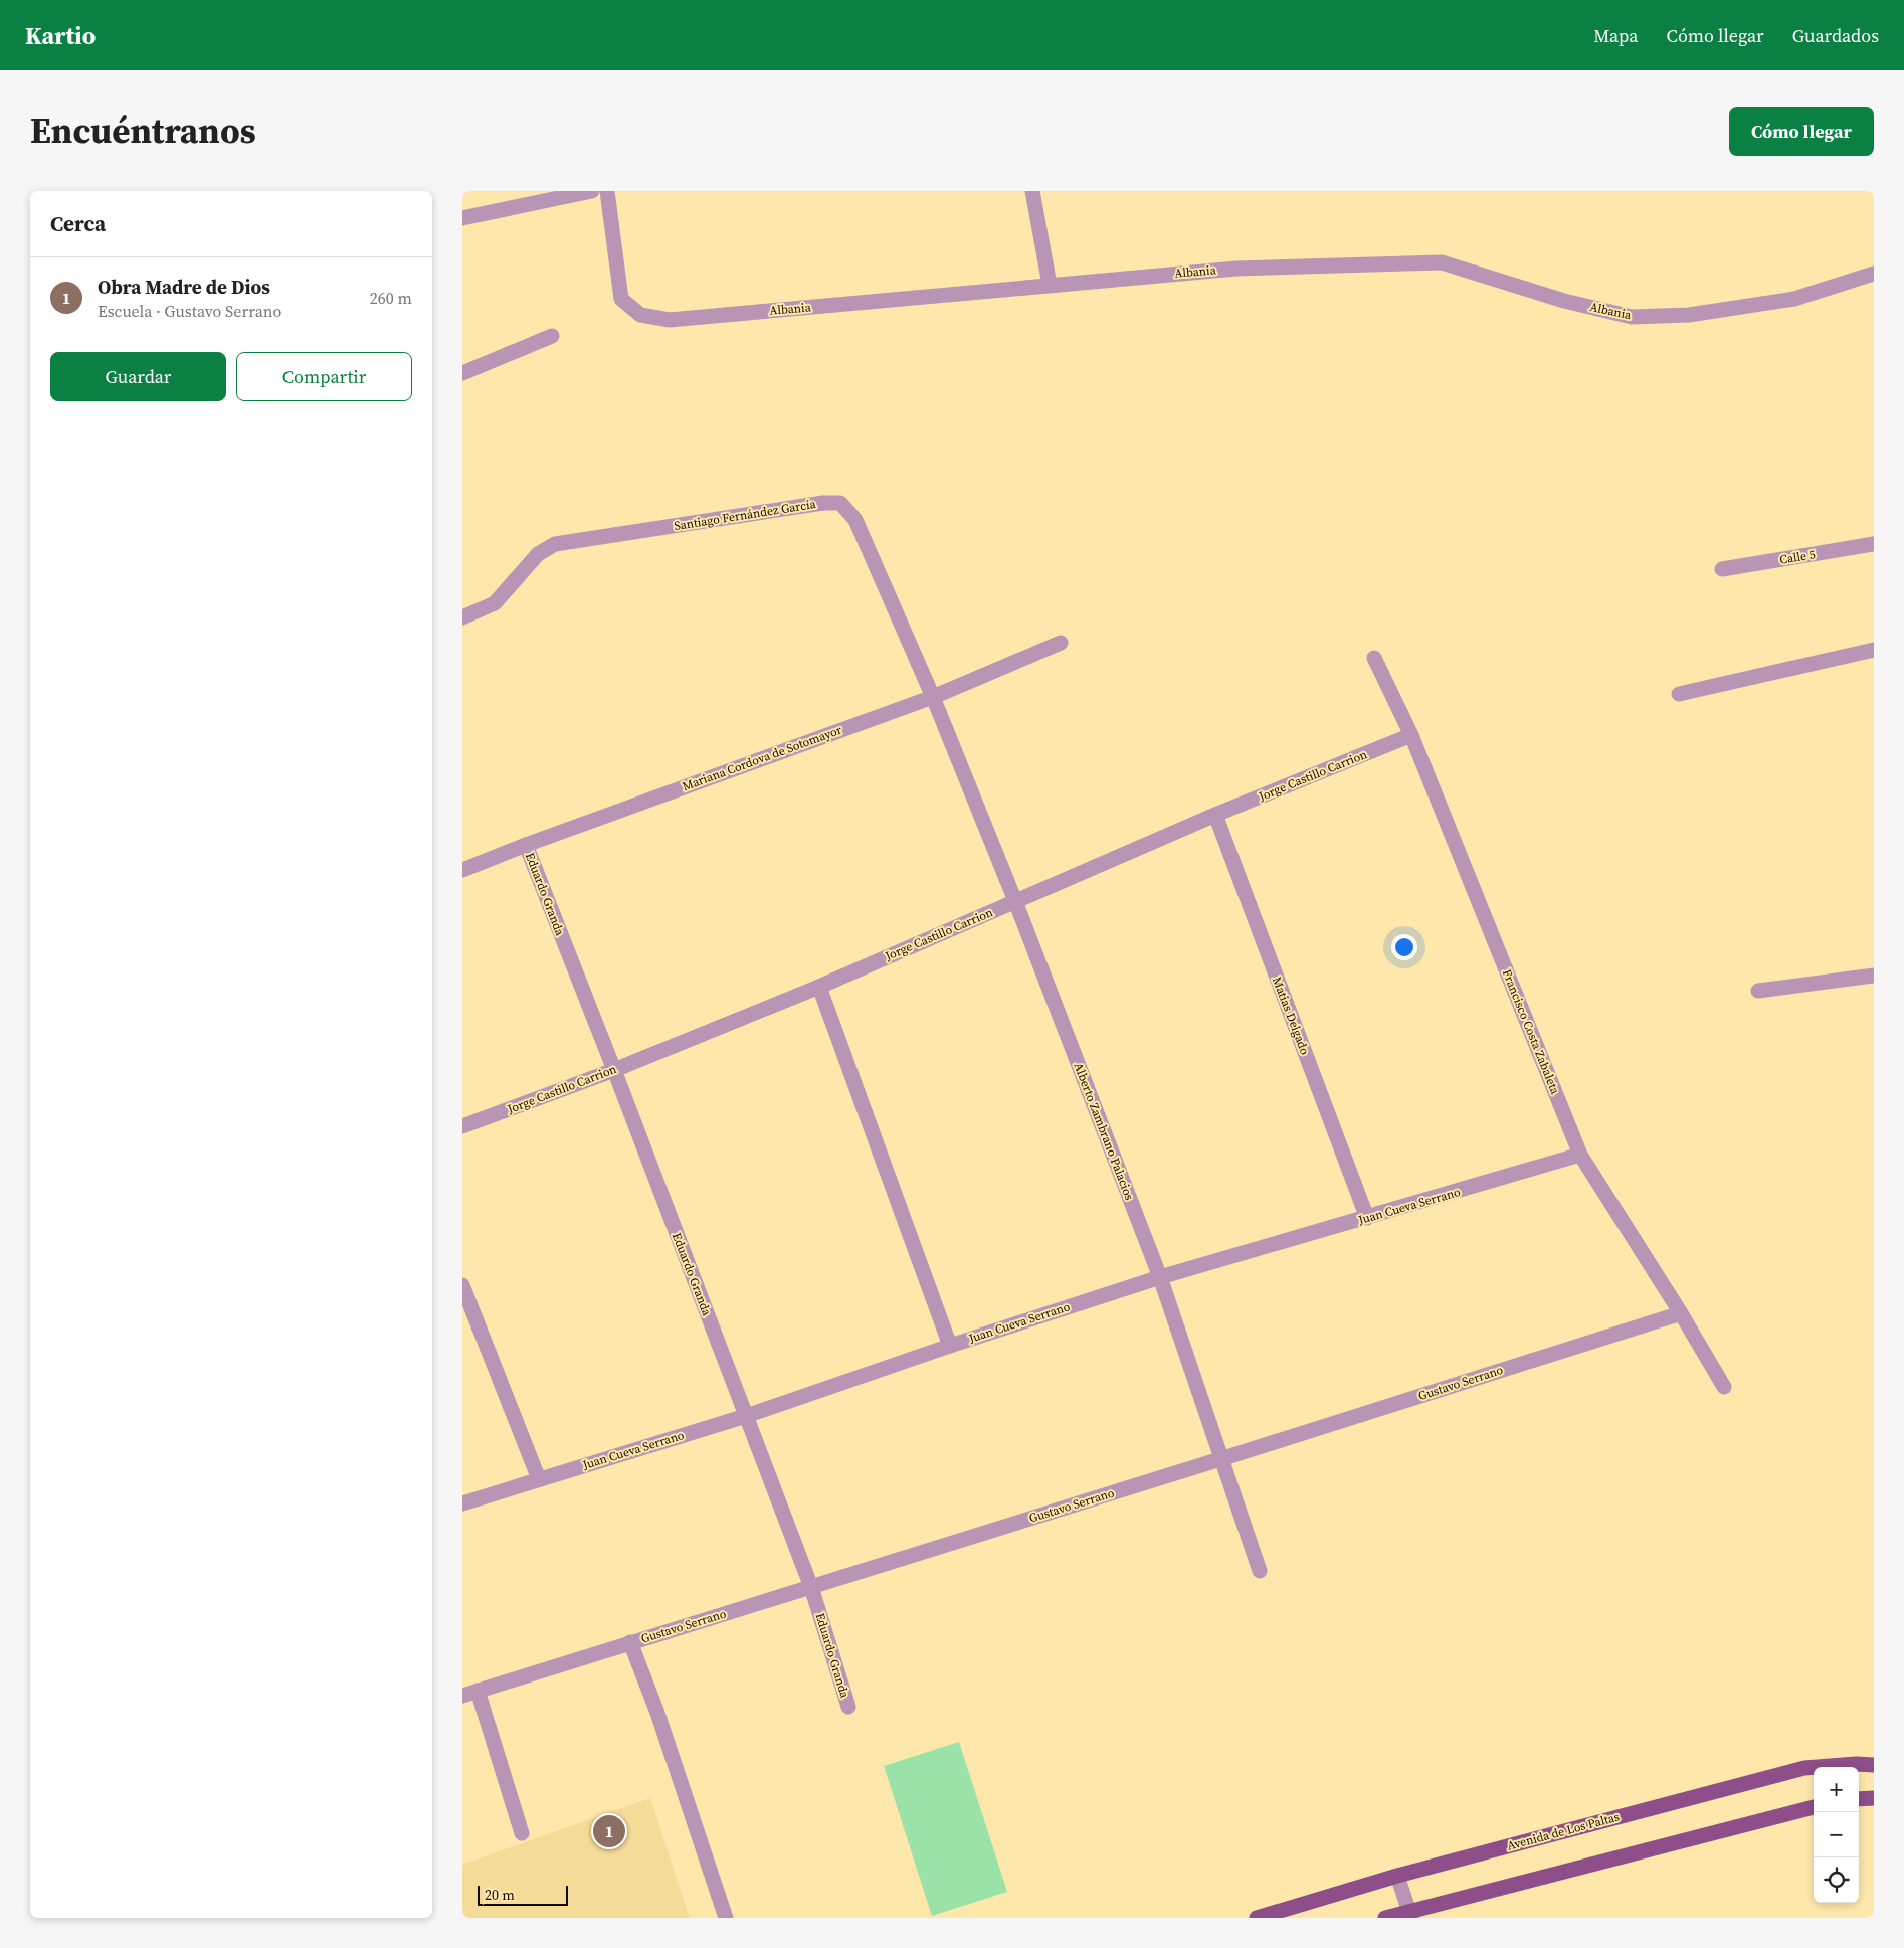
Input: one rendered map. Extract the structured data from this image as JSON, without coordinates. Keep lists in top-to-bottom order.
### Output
{
  "streets": {
    "main road": ["Avenida de Los Paltas"],
    "street": [
      "Albania",
      "Santiago Fernández García",
      "Calle 5",
      "Mariana Cordova de Sotomayor",
      "Jorge Castillo Carrion",
      "Eduardo Granda",
      "Matias Delgado",
      "Francisco Costa Zabaleta",
      "Alberto Zambrano Palacios",
      "Juan Cueva Serrano",
      "Gustavo Serrano"
    ]
  },
  "crossings": [
    ["Santiago Fernández García", "Mariana Cordova de Sotomayor"],
    ["Santiago Fernández García", "Alberto Zambrano Palacios"],
    ["Mariana Cordova de Sotomayor", "Eduardo Granda"],
    ["Mariana Cordova de Sotomayor", "Alberto Zambrano Palacios"],
    ["Jorge Castillo Carrion", "Eduardo Granda"],
    ["Jorge Castillo Carrion", "Matias Delgado"],
    ["Jorge Castillo Carrion", "Francisco Costa Zabaleta"],
    ["Jorge Castillo Carrion", "Alberto Zambrano Palacios"],
    ["Eduardo Granda", "Juan Cueva Serrano"],
    ["Eduardo Granda", "Gustavo Serrano"],
    ["Matias Delgado", "Juan Cueva Serrano"],
    ["Francisco Costa Zabaleta", "Juan Cueva Serrano"],
    ["Francisco Costa Zabaleta", "Gustavo Serrano"],
    ["Alberto Zambrano Palacios", "Juan Cueva Serrano"],
    ["Alberto Zambrano Palacios", "Gustavo Serrano"]
  ],
  "scale_bar": "20 m",
  "page": {
    "header": "Kartio",
    "nav": ["Mapa", "Cómo llegar", "Guardados"],
    "title": "Encuéntranos",
    "buttons": [
      "Cómo llegar",
      ["Guardar", "Compartir"]
    ],
    "heading": "Cerca",
    "list": [
      {
        "mark": "1",
        "name": "Obra Madre de Dios",
        "note": "Escuela · Gustavo Serrano",
        "value": "260 m"
      }
    ],
    "map_buttons": ["+", "−"],
    "pins": "1",
    "scale": "20 m"
  }
}
